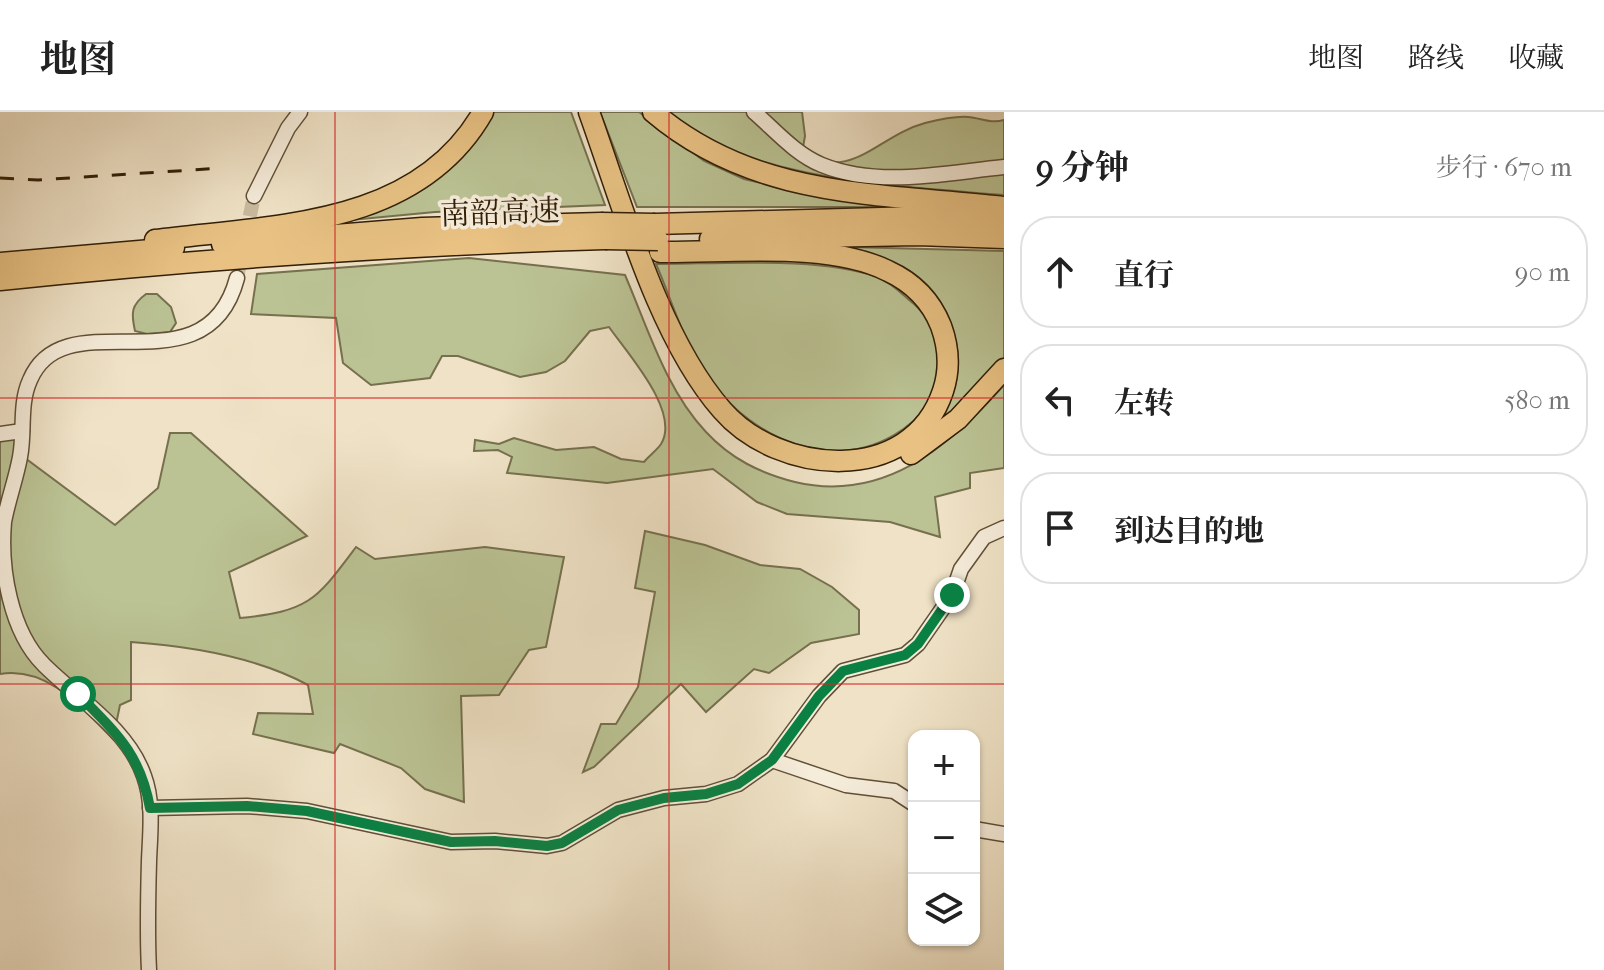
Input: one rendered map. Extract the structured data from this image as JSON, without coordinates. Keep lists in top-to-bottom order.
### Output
{
  "streets": {
    "highway": ["南韶高速"]
  },
  "page": {
    "header": "地图",
    "nav": ["地图", "路线", "收藏"],
    "heading": ["9 分钟", "步行 · 670 m"],
    "list": [
      ["直行", "90 m"],
      ["左转", "580 m"],
      "到达目的地"
    ],
    "map_buttons": ["+", "−"]
  }
}
